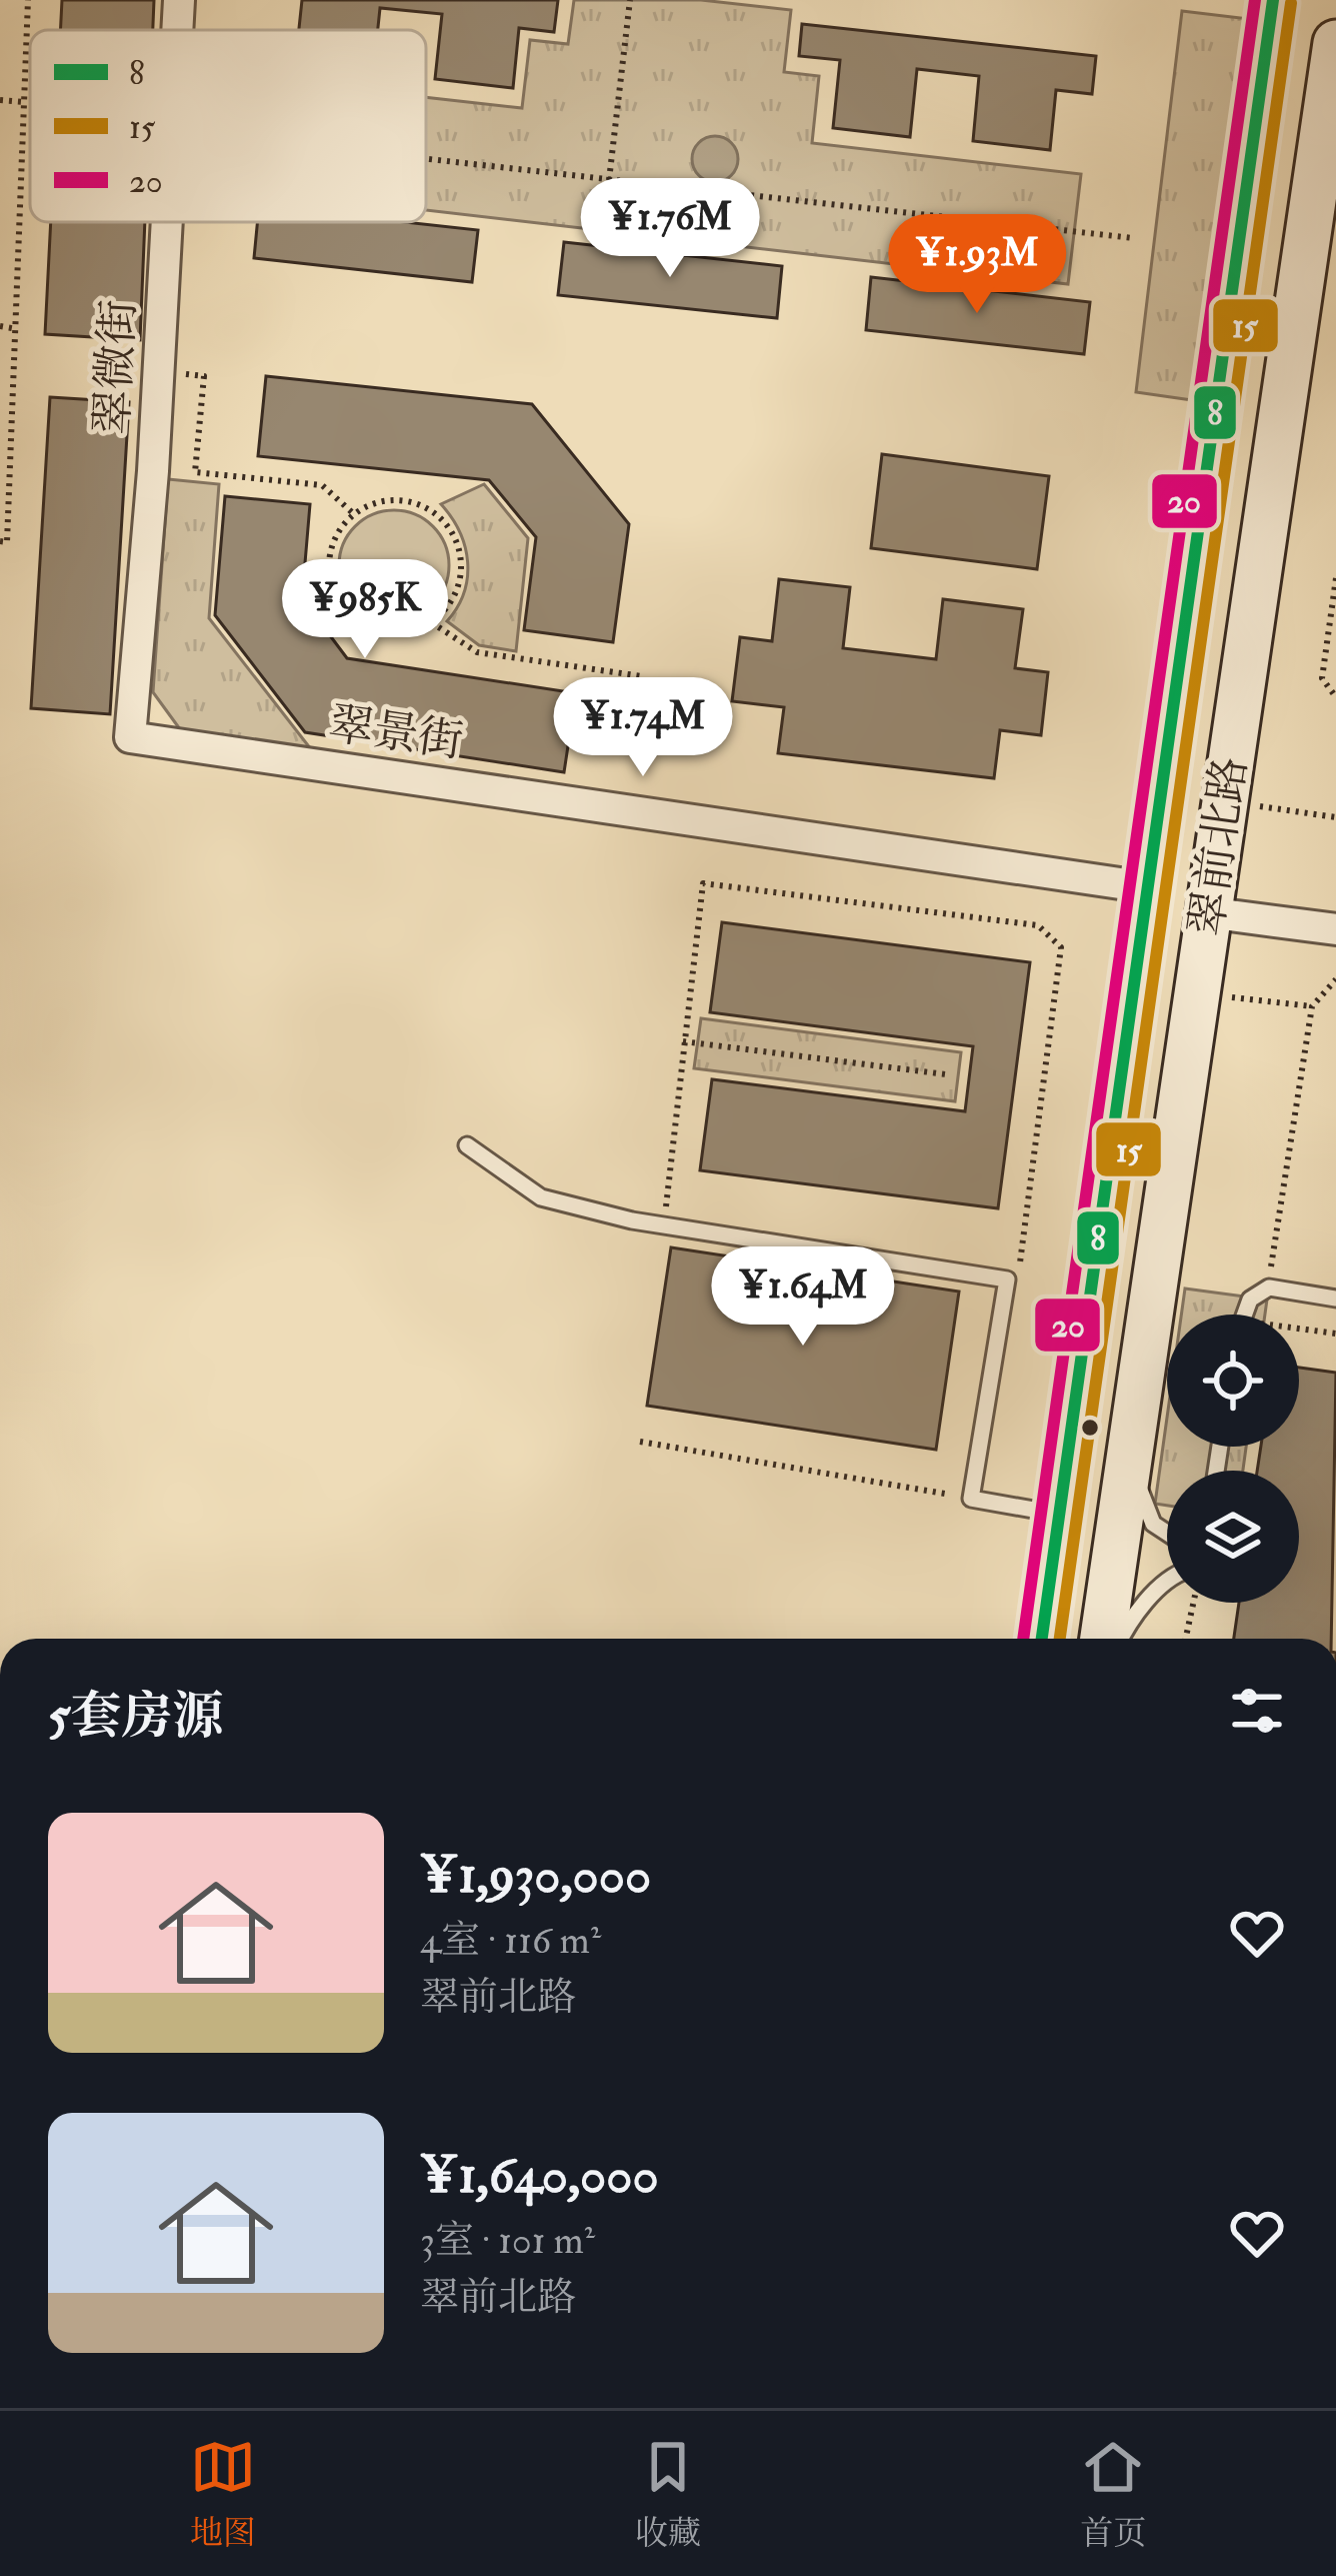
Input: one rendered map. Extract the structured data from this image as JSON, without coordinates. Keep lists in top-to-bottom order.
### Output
{
  "streets": {
    "main road": ["翠前北路"],
    "street": ["翠微街", "翠景街"]
  },
  "crossings": [
    ["翠微街", "翠景街"],
    ["翠景街", "翠前北路"]
  ],
  "lines": ["transit line 8", "transit line 20", "transit line 15"],
  "legend": ["8", "15", "20"],
  "page": {
    "price": [
      "¥1.76M",
      "¥1.93M",
      "¥985K",
      "¥1.74M",
      "¥1.64M"
    ],
    "heading": "5套房源",
    "list": [
      {
        "name": "¥1,930,000",
        "note": "4室 · 116 m² · 翠前北路"
      },
      {
        "name": "¥1,640,000",
        "note": "3室 · 101 m² · 翠前北路"
      }
    ],
    "tabs": ["地图", "收藏", "首页"]
  }
}
